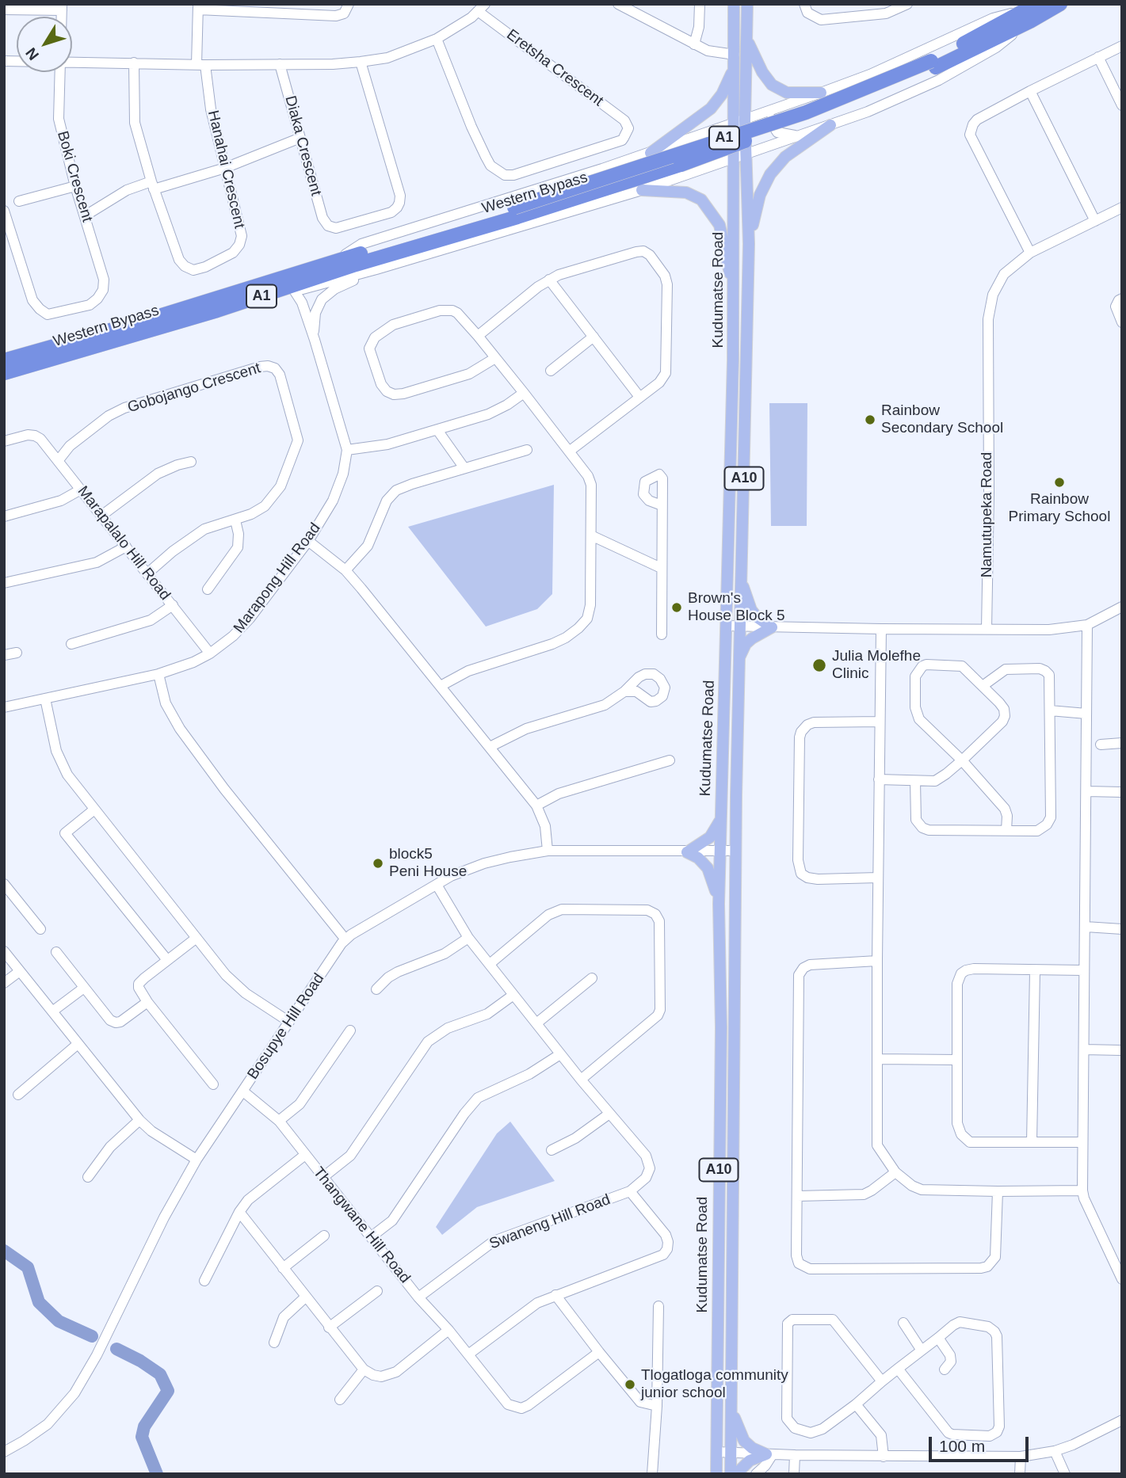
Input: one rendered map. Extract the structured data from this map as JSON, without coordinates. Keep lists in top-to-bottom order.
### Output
{
  "streets": {
    "highway": ["A1", "Western Bypass"],
    "main road": ["Kudumatse Road", "A10"],
    "street": [
      "Eretsha Crescent",
      "Diaka Crescent",
      "Hanahai Crescent",
      "Boki Crescent",
      "Gobojango Crescent",
      "Namutupeka Road",
      "Marapalalo Hill Road",
      "Marapong Hill Road",
      "Bosupye Hill Road",
      "Swaneng Hill Road",
      "Thangwane Hill Road"
    ]
  },
  "crossings": [
    ["Kudumatse Road", "Bosupye Hill Road"],
    ["Gobojango Crescent", "Marapalalo Hill Road"],
    ["Marapalalo Hill Road", "Marapong Hill Road"],
    ["Bosupye Hill Road", "Thangwane Hill Road"],
    ["Swaneng Hill Road", "Thangwane Hill Road"]
  ],
  "places": [
    "Rainbow Secondary School",
    "Rainbow Primary School",
    "Brown's House Block 5",
    "Julia Molefhe Clinic",
    "block5 Peni House",
    "Tlogatloga community junior school"
  ],
  "scale_bar": "100 m",
  "north": "bottom left"
}
